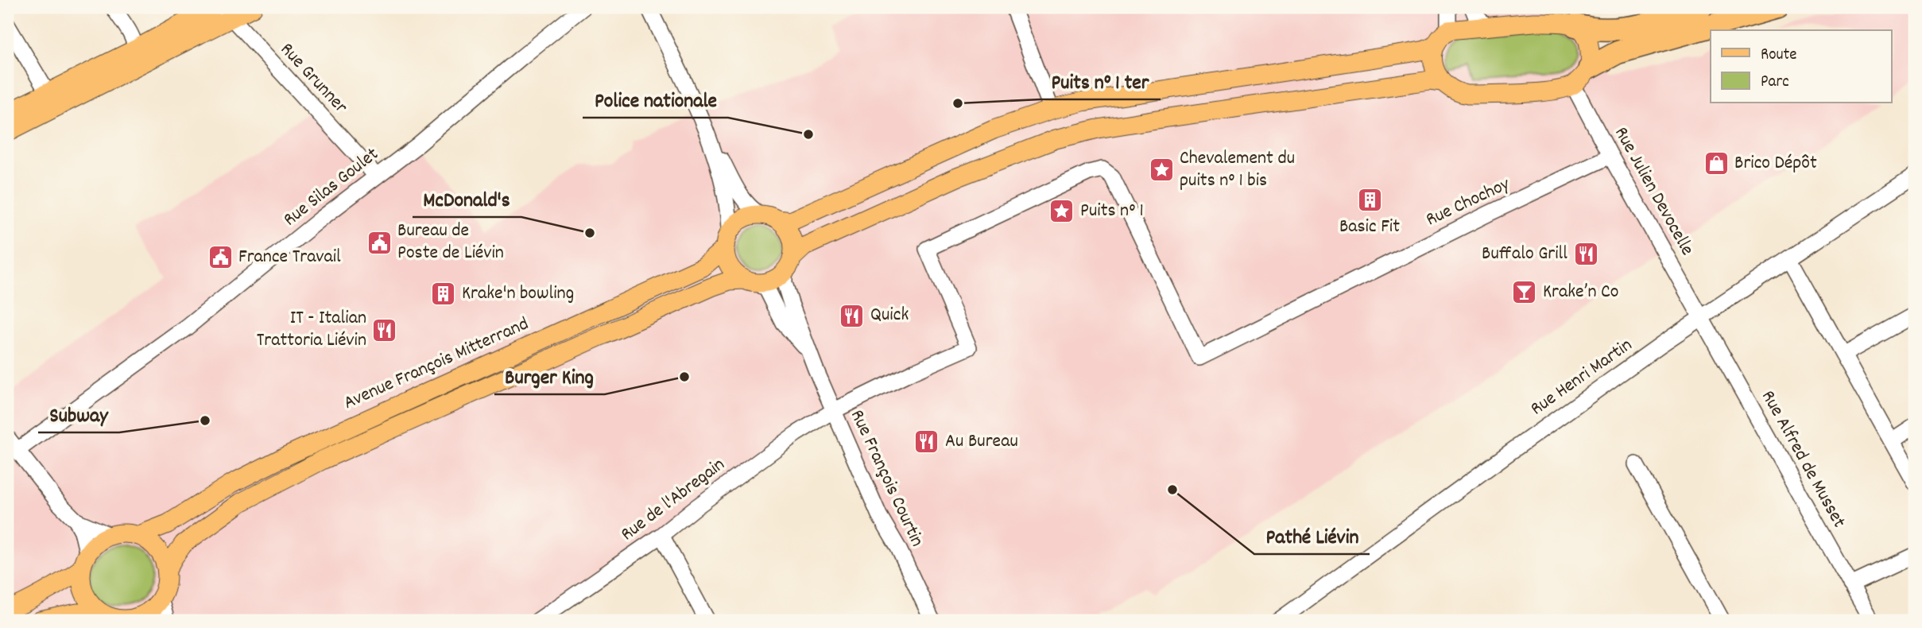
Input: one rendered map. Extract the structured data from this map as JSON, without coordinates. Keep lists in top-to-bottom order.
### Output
{
  "streets": {
    "main road": ["Avenue François Mitterrand"],
    "street": [
      "Rue Grunner",
      "Rue Silas Goulet",
      "Rue Julien Devocelle",
      "Rue Chochoy",
      "Rue Henri Martin",
      "Rue Alfred de Musset",
      "Rue François Courtin",
      "Rue de l'Abregain"
    ]
  },
  "crossings": [
    ["Rue Grunner", "Rue Silas Goulet"],
    ["Rue Julien Devocelle", "Rue Chochoy"],
    ["Rue Julien Devocelle", "Rue Henri Martin"],
    ["Rue Julien Devocelle", "Rue Alfred de Musset"],
    ["Rue Chochoy", "Rue François Courtin"],
    ["Rue Chochoy", "Rue de l'Abregain"],
    ["Rue Henri Martin", "Rue Alfred de Musset"],
    ["Rue François Courtin", "Rue de l'Abregain"]
  ],
  "places": {
    "other": [
      "Puits n° 1 ter",
      "Police nationale",
      "McDonald's",
      "Burger King",
      "Subway",
      "Pathé Liévin"
    ],
    "shop": ["Brico Dépôt"],
    "place": ["Chevalement du puits n° 1 bis", "Puits n° 1"],
    "building": ["Basic Fit", "Krake'n bowling"],
    "public building": ["Bureau de Poste de Liévin", "France Travail"],
    "restaurant": [
      "Buffalo Grill",
      "Quick",
      "IT - Italian Trattoria Liévin",
      "Au Bureau"
    ],
    "bar": ["Krake’n Co"]
  },
  "legend": ["Route", "Parc"]
}
